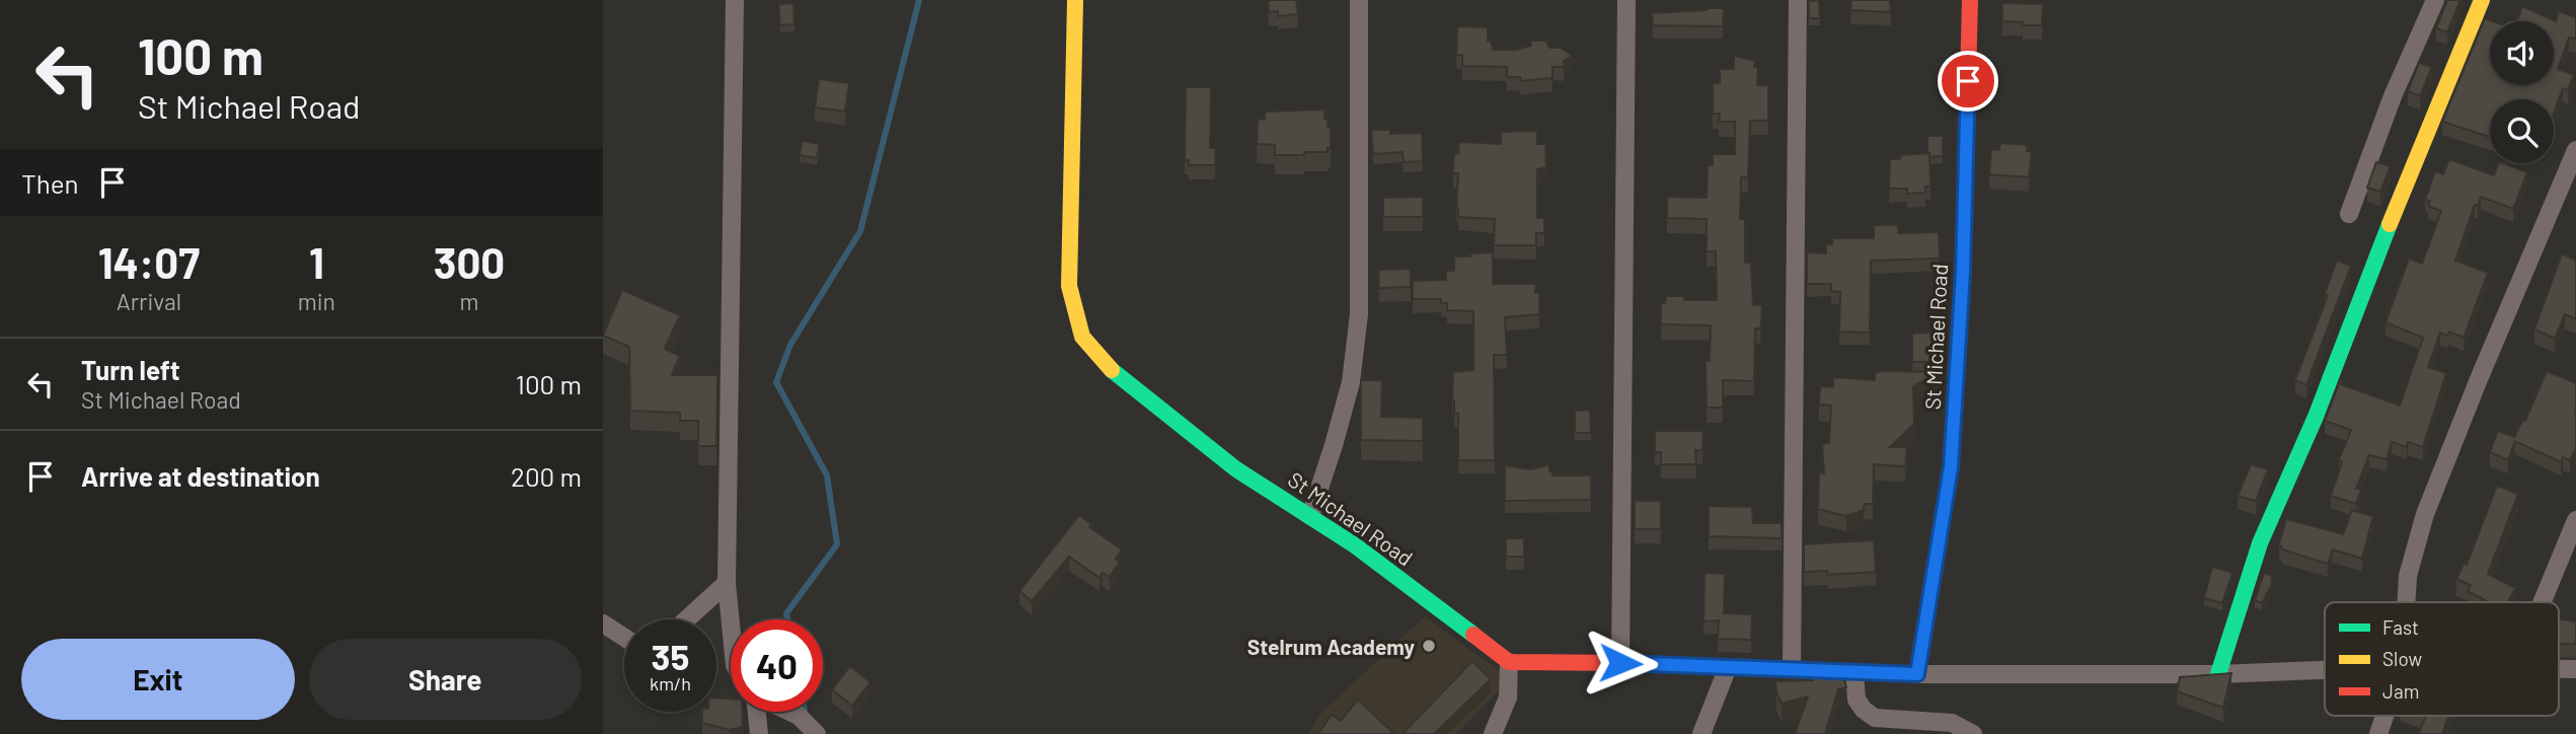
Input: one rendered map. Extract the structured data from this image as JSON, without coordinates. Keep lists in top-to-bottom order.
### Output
{
  "streets": {
    "street": ["St Michael Road"]
  },
  "places": ["Stelrum Academy"],
  "legend": ["Fast", "Slow", "Jam"],
  "page": {
    "turn": ["100 m", "St Michael Road"],
    "then": "Then",
    "eta": [
      "14:07",
      "Arrival",
      "1",
      "min",
      "300",
      "m"
    ],
    "list": [
      {
        "name": "Turn left",
        "note": "St Michael Road",
        "value": "100 m"
      },
      {
        "name": "Arrive at destination",
        "value": "200 m"
      }
    ],
    "speed": "35 km/h",
    "limit": "40",
    "buttons": ["Exit", "Share"]
  }
}
